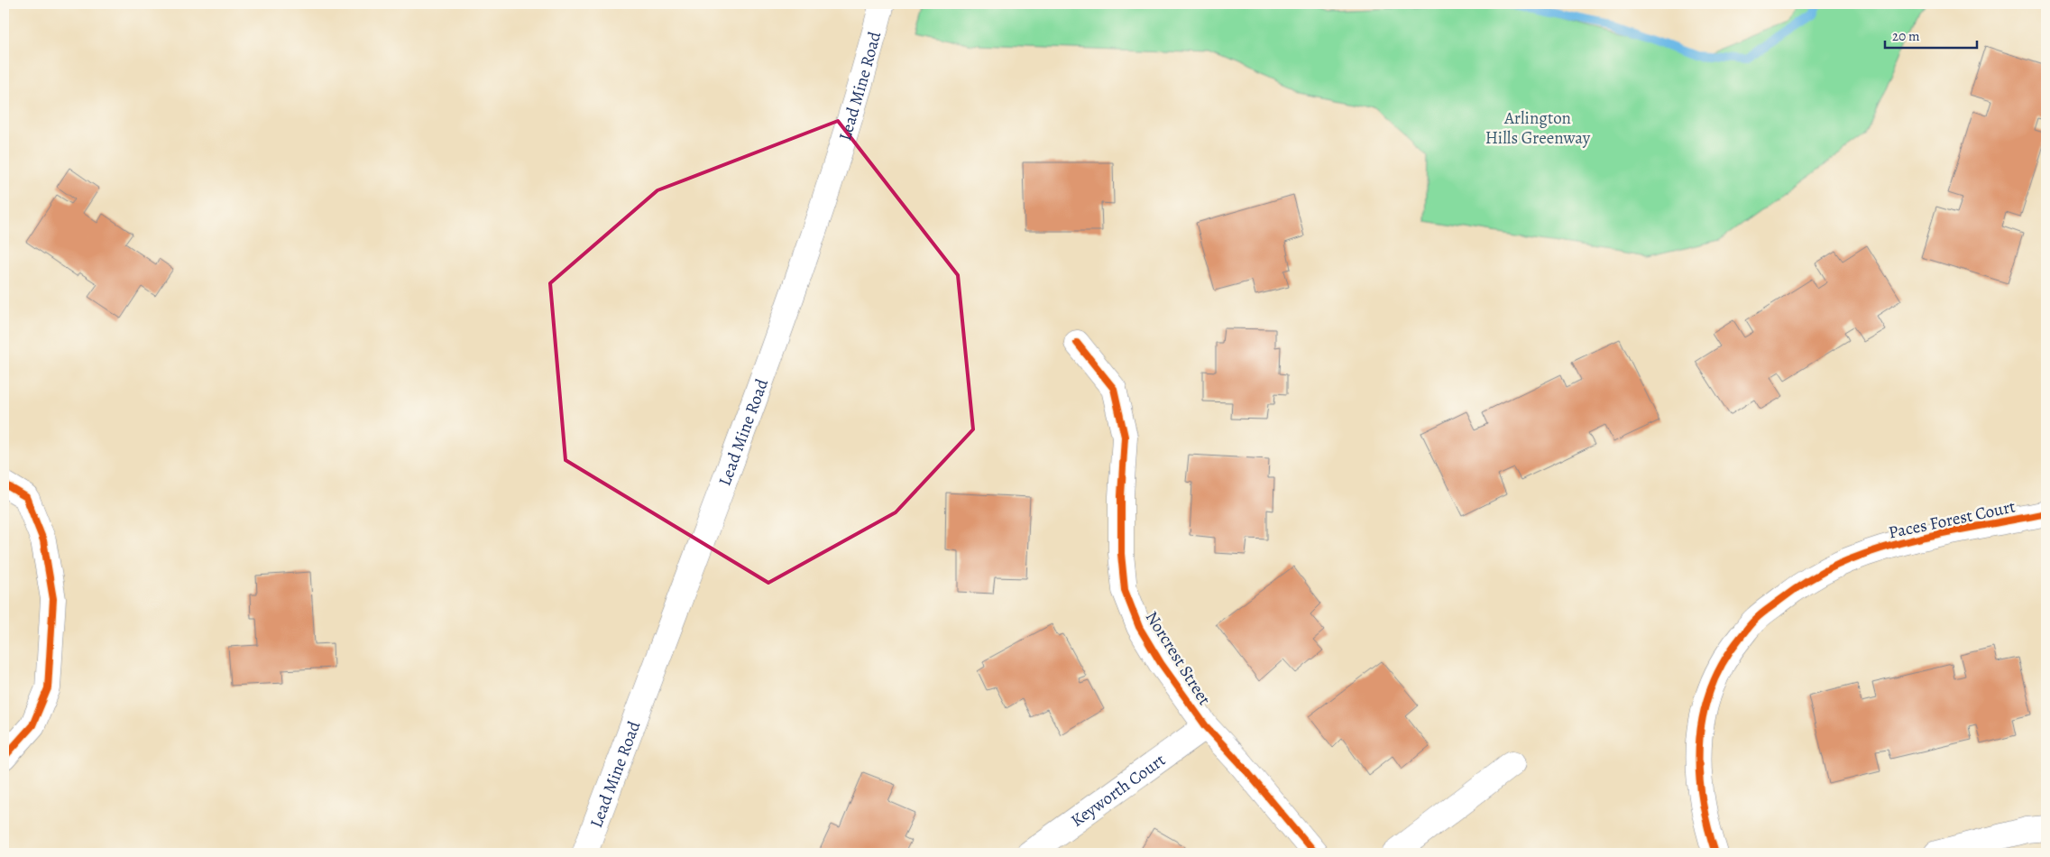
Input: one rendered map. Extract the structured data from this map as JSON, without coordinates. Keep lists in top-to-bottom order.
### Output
{
  "streets": {
    "street": [
      "Lead Mine Road",
      "Paces Forest Court",
      "Norcrest Street",
      "Keyworth Court"
    ]
  },
  "crossings": [
    ["Norcrest Street", "Keyworth Court"]
  ],
  "parks": ["Arlington Hills Greenway"],
  "scale_bar": "20 m"
}
